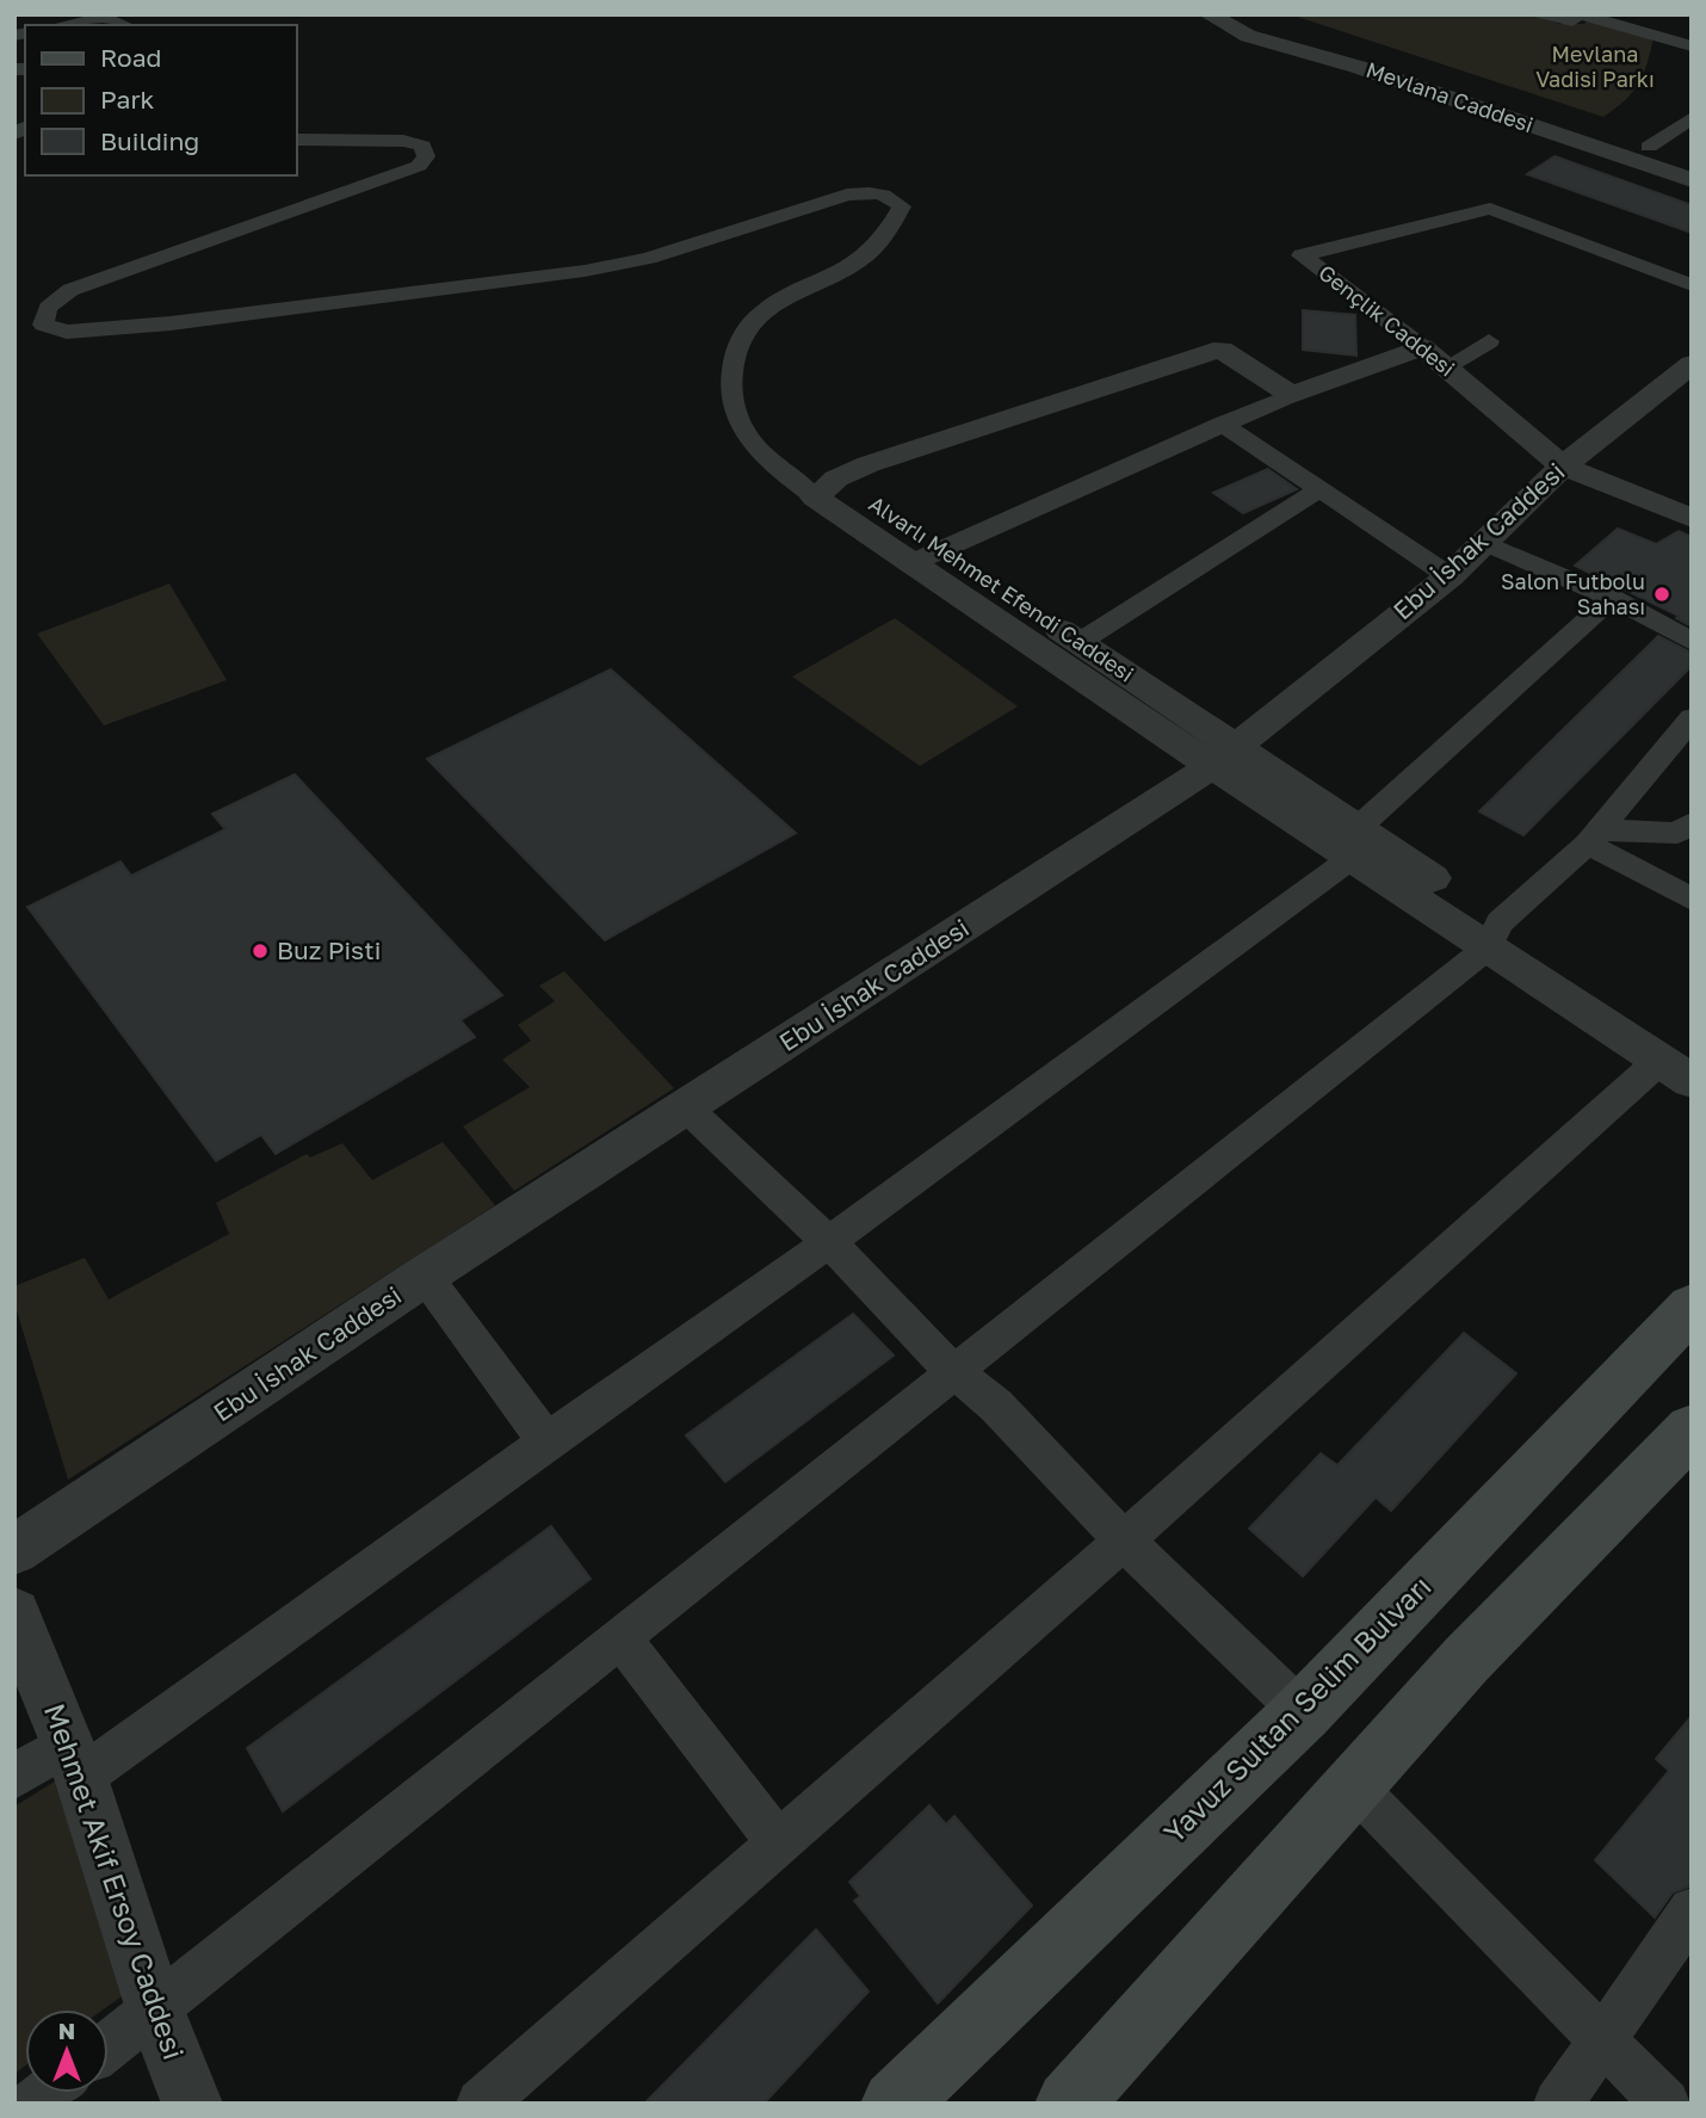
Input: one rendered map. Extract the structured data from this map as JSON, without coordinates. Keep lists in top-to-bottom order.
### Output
{
  "streets": {
    "main road": ["Yavuz Sultan Selim Bulvarı"],
    "street": [
      "Mevlana Caddesi",
      "Gençlik Caddesi",
      "Ebu İshak Caddesi",
      "Alvarlı Mehmet Efendi Caddesi",
      "Mehmet Akif Ersoy Caddesi"
    ]
  },
  "crossings": [
    ["Gençlik Caddesi", "Ebu İshak Caddesi"],
    ["Ebu İshak Caddesi", "Alvarlı Mehmet Efendi Caddesi"]
  ],
  "parks": ["Mevlana Vadisi Parkı"],
  "places": ["Salon Futbolu Sahası", "Buz Pisti"],
  "legend": ["Road", "Park", "Building"],
  "north": "top"
}
